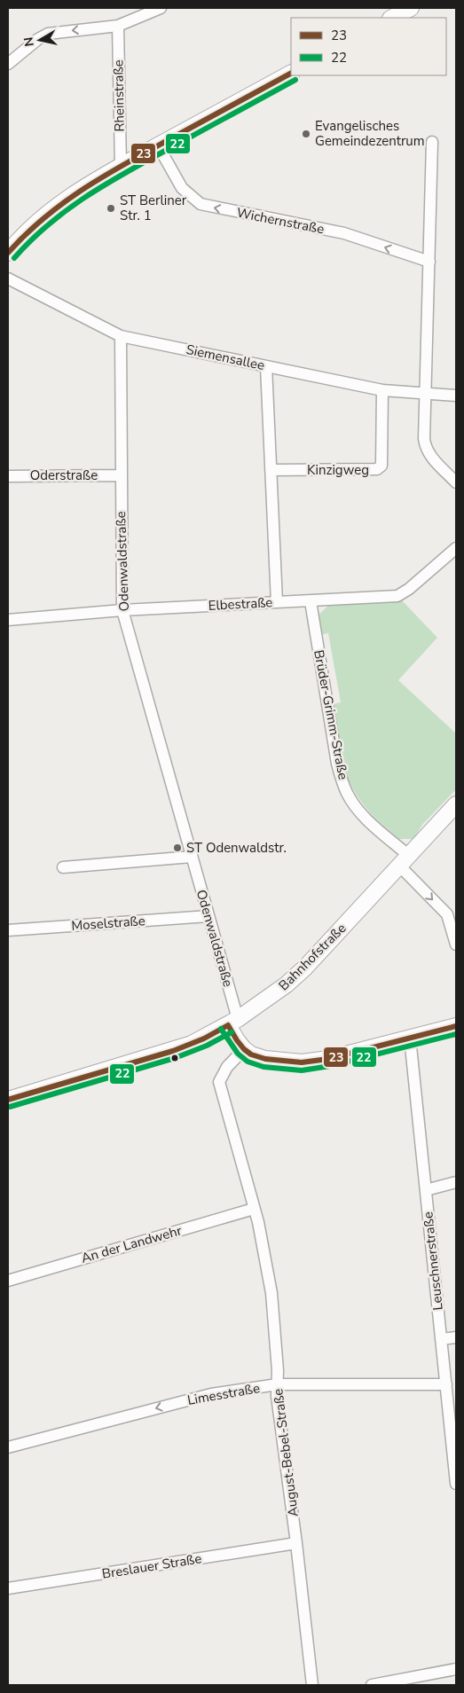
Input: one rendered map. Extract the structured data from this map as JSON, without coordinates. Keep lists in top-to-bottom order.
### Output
{
  "streets": {
    "street": [
      "Rheinstraße",
      "Wichernstraße",
      "Siemensallee",
      "Kinzigweg",
      "Oderstraße",
      "Odenwaldstraße",
      "Elbestraße",
      "Brüder-Grimm-Straße",
      "Moselstraße",
      "Bahnhofstraße",
      "An der Landwehr",
      "Leuschnerstraße",
      "Limesstraße",
      "August-Bebel-Straße",
      "Breslauer Straße"
    ]
  },
  "crossings": [
    ["Siemensallee", "Kinzigweg"],
    ["Siemensallee", "Odenwaldstraße"],
    ["Oderstraße", "Odenwaldstraße"],
    ["Odenwaldstraße", "Elbestraße"],
    ["Odenwaldstraße", "Moselstraße"],
    ["Odenwaldstraße", "Bahnhofstraße"],
    ["Elbestraße", "Brüder-Grimm-Straße"],
    ["Brüder-Grimm-Straße", "Bahnhofstraße"],
    ["An der Landwehr", "August-Bebel-Straße"],
    ["Leuschnerstraße", "Limesstraße"],
    ["Limesstraße", "August-Bebel-Straße"],
    ["August-Bebel-Straße", "Breslauer Straße"]
  ],
  "one_way": ["Wichernstraße", "Limesstraße"],
  "places": ["Evangelisches Gemeindezentrum", "ST Berliner Str. 1", "ST Odenwaldstr."],
  "lines": ["transit line 23", "transit line 22"],
  "legend": ["23", "22"],
  "north": "left"
}
